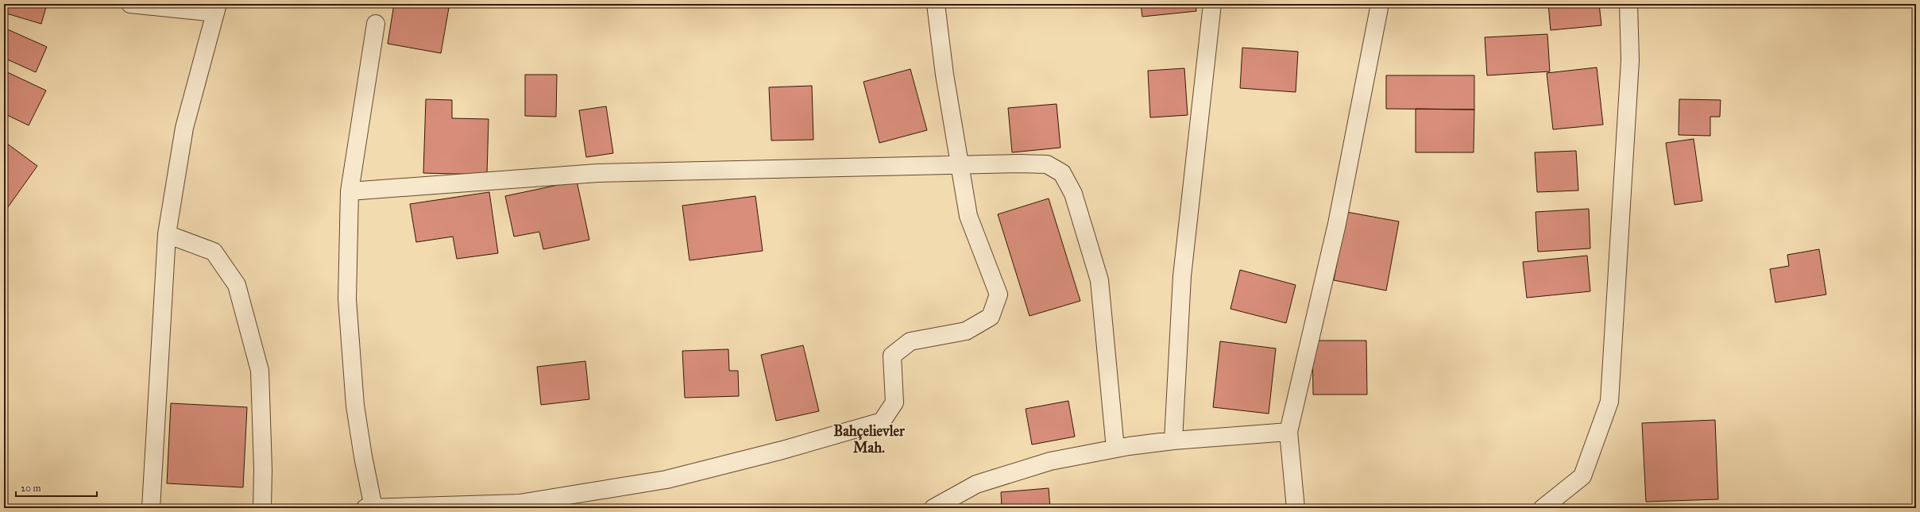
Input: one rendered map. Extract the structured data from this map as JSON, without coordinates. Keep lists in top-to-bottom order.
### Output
{
  "districts": ["Bahçelievler Mah."],
  "scale_bar": "20 m"
}
